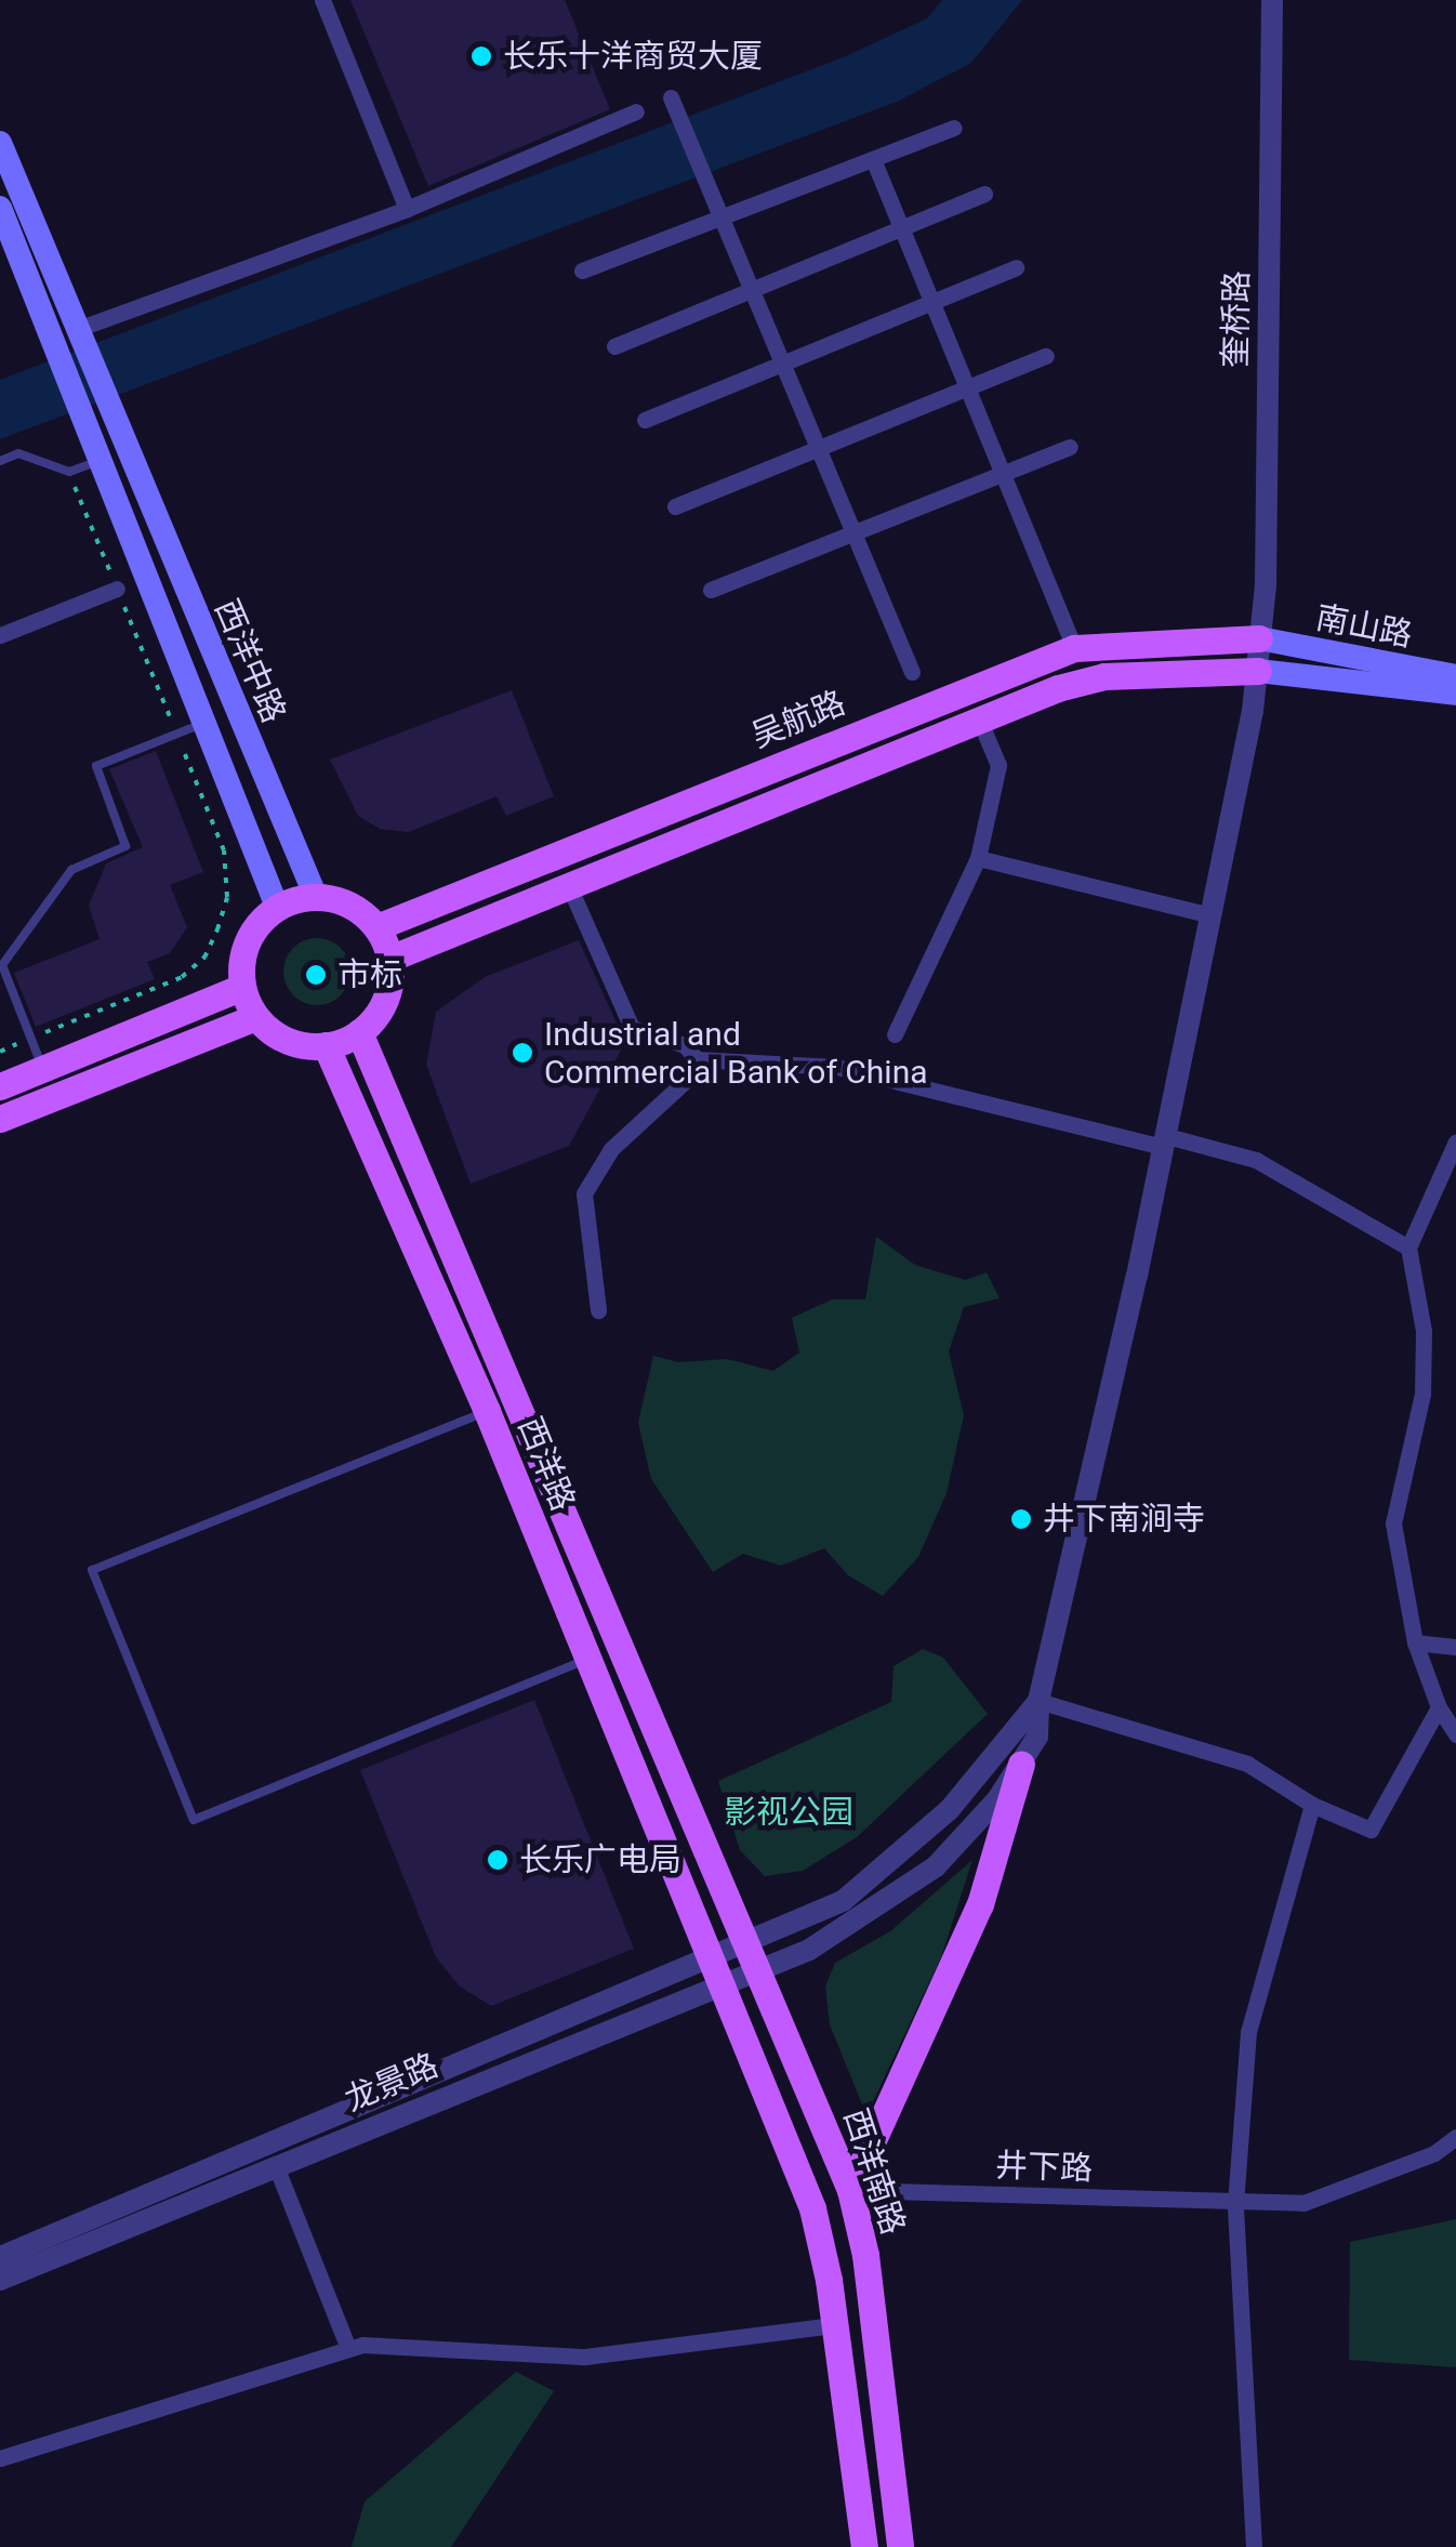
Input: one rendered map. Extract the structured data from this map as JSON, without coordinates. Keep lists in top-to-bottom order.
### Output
{
  "streets": {
    "main road": [
      "南山路",
      "西洋中路",
      "吴航路",
      "西洋路",
      "西洋南路"
    ],
    "street": ["奎桥路", "龙景路", "井下路"]
  },
  "crossings": [
    ["奎桥路", "南山路"],
    ["奎桥路", "吴航路"],
    ["奎桥路", "龙景路"],
    ["南山路", "吴航路"],
    ["西洋中路", "吴航路"],
    ["西洋中路", "西洋路"],
    ["吴航路", "西洋路"],
    ["西洋路", "龙景路"],
    ["西洋路", "西洋南路"],
    ["龙景路", "西洋南路"],
    ["井下路", "西洋南路"]
  ],
  "parks": ["影视公园"],
  "places": [
    "长乐十洋商贸大厦",
    "市标",
    "Industrial and Commercial Bank of China",
    "井下南涧寺",
    "长乐广电局"
  ]
}
